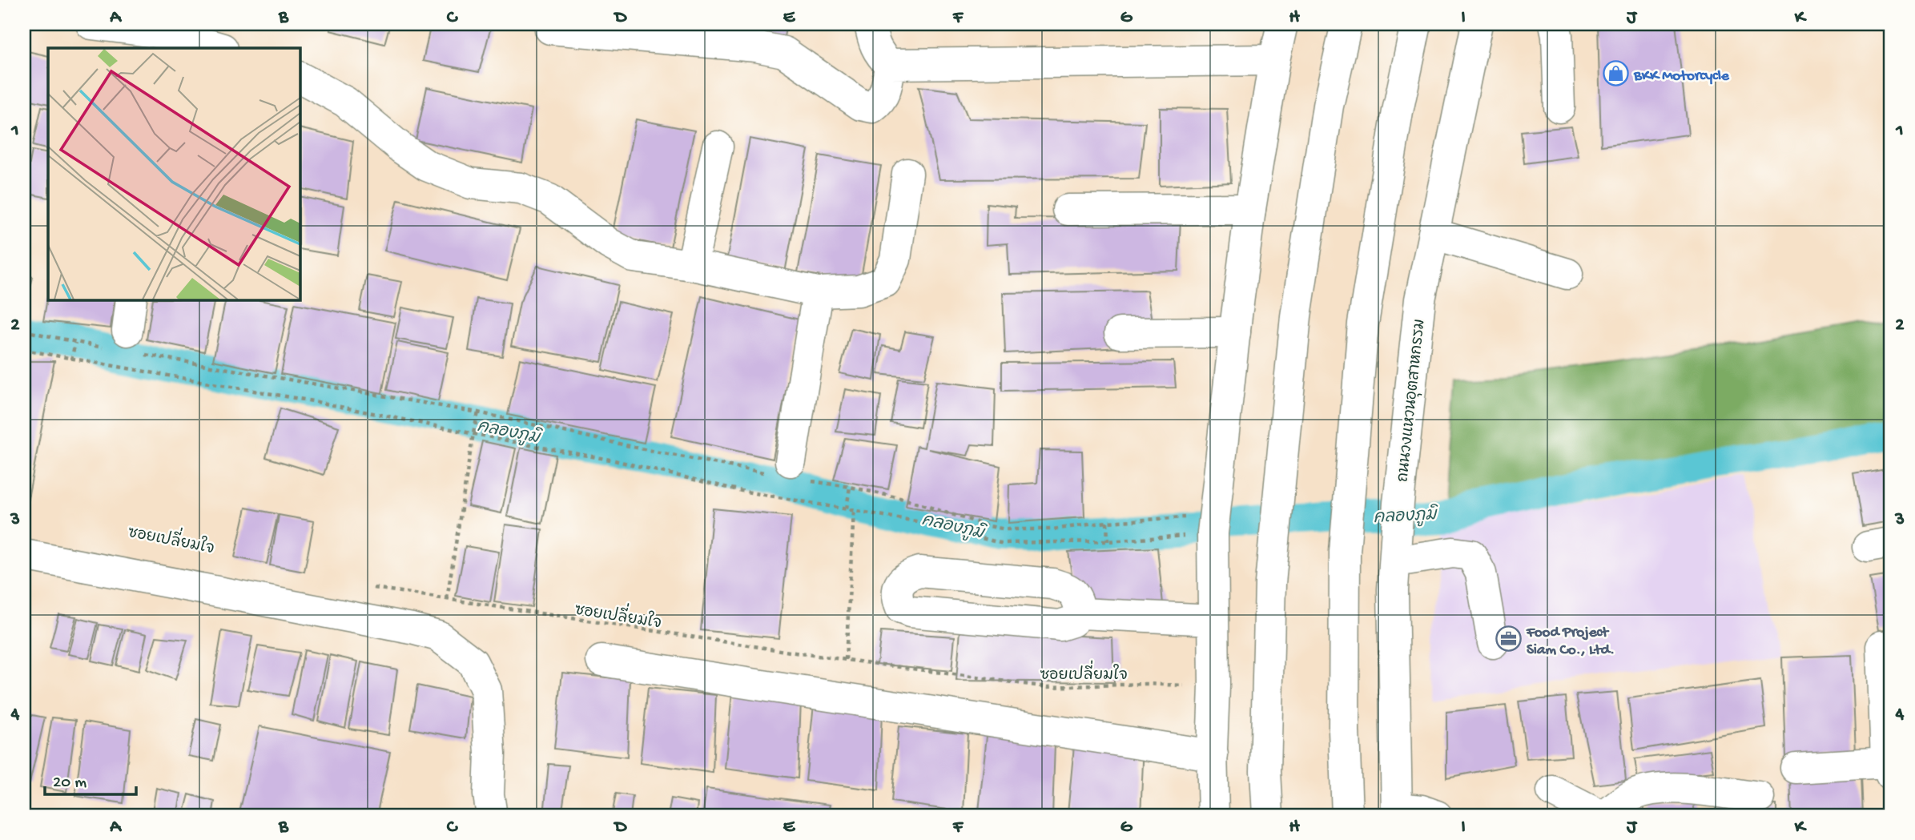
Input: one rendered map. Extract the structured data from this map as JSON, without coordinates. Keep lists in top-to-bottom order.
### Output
{
  "streets": {
    "main road": ["ถนนวงแหวนอุตสาหกรรม"],
    "path": ["ซอยเปลี่ยมใจ"]
  },
  "water": ["คลองภูมิ"],
  "places": {
    "shop": ["BKK Motorcycle"],
    "office": ["Food Project Siam Co., Ltd."]
  },
  "scale_bar": "20 m",
  "grid": {
    "columns": [
      "A",
      "B",
      "C",
      "D",
      "E",
      "F",
      "G",
      "H",
      "I",
      "J",
      "K"
    ],
    "rows": [
      "1",
      "2",
      "3",
      "4"
    ]
  }
}
